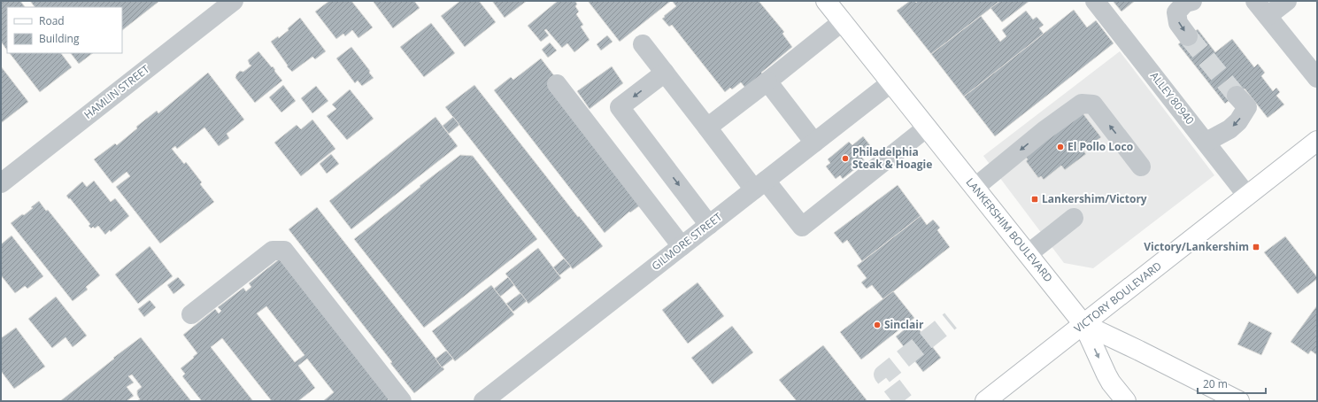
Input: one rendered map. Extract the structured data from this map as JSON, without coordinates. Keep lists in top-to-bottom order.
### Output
{
  "streets": {
    "main road": ["LANKERSHIM BOULEVARD", "VICTORY BOULEVARD"],
    "street": ["HAMLIN STREET", "ALLEY 80940", "GILMORE STREET"]
  },
  "crossings": [
    ["ALLEY 80940", "VICTORY BOULEVARD"],
    ["LANKERSHIM BOULEVARD", "GILMORE STREET"],
    ["LANKERSHIM BOULEVARD", "VICTORY BOULEVARD"]
  ],
  "places": {
    "other": ["El Pollo Loco", "Philadelphia Steak & Hoagie", "Sinclair"],
    "transit": ["Lankershim/Victory", "Victory/Lankershim"]
  },
  "legend": ["Road", "Building"],
  "scale_bar": "20 m"
}
